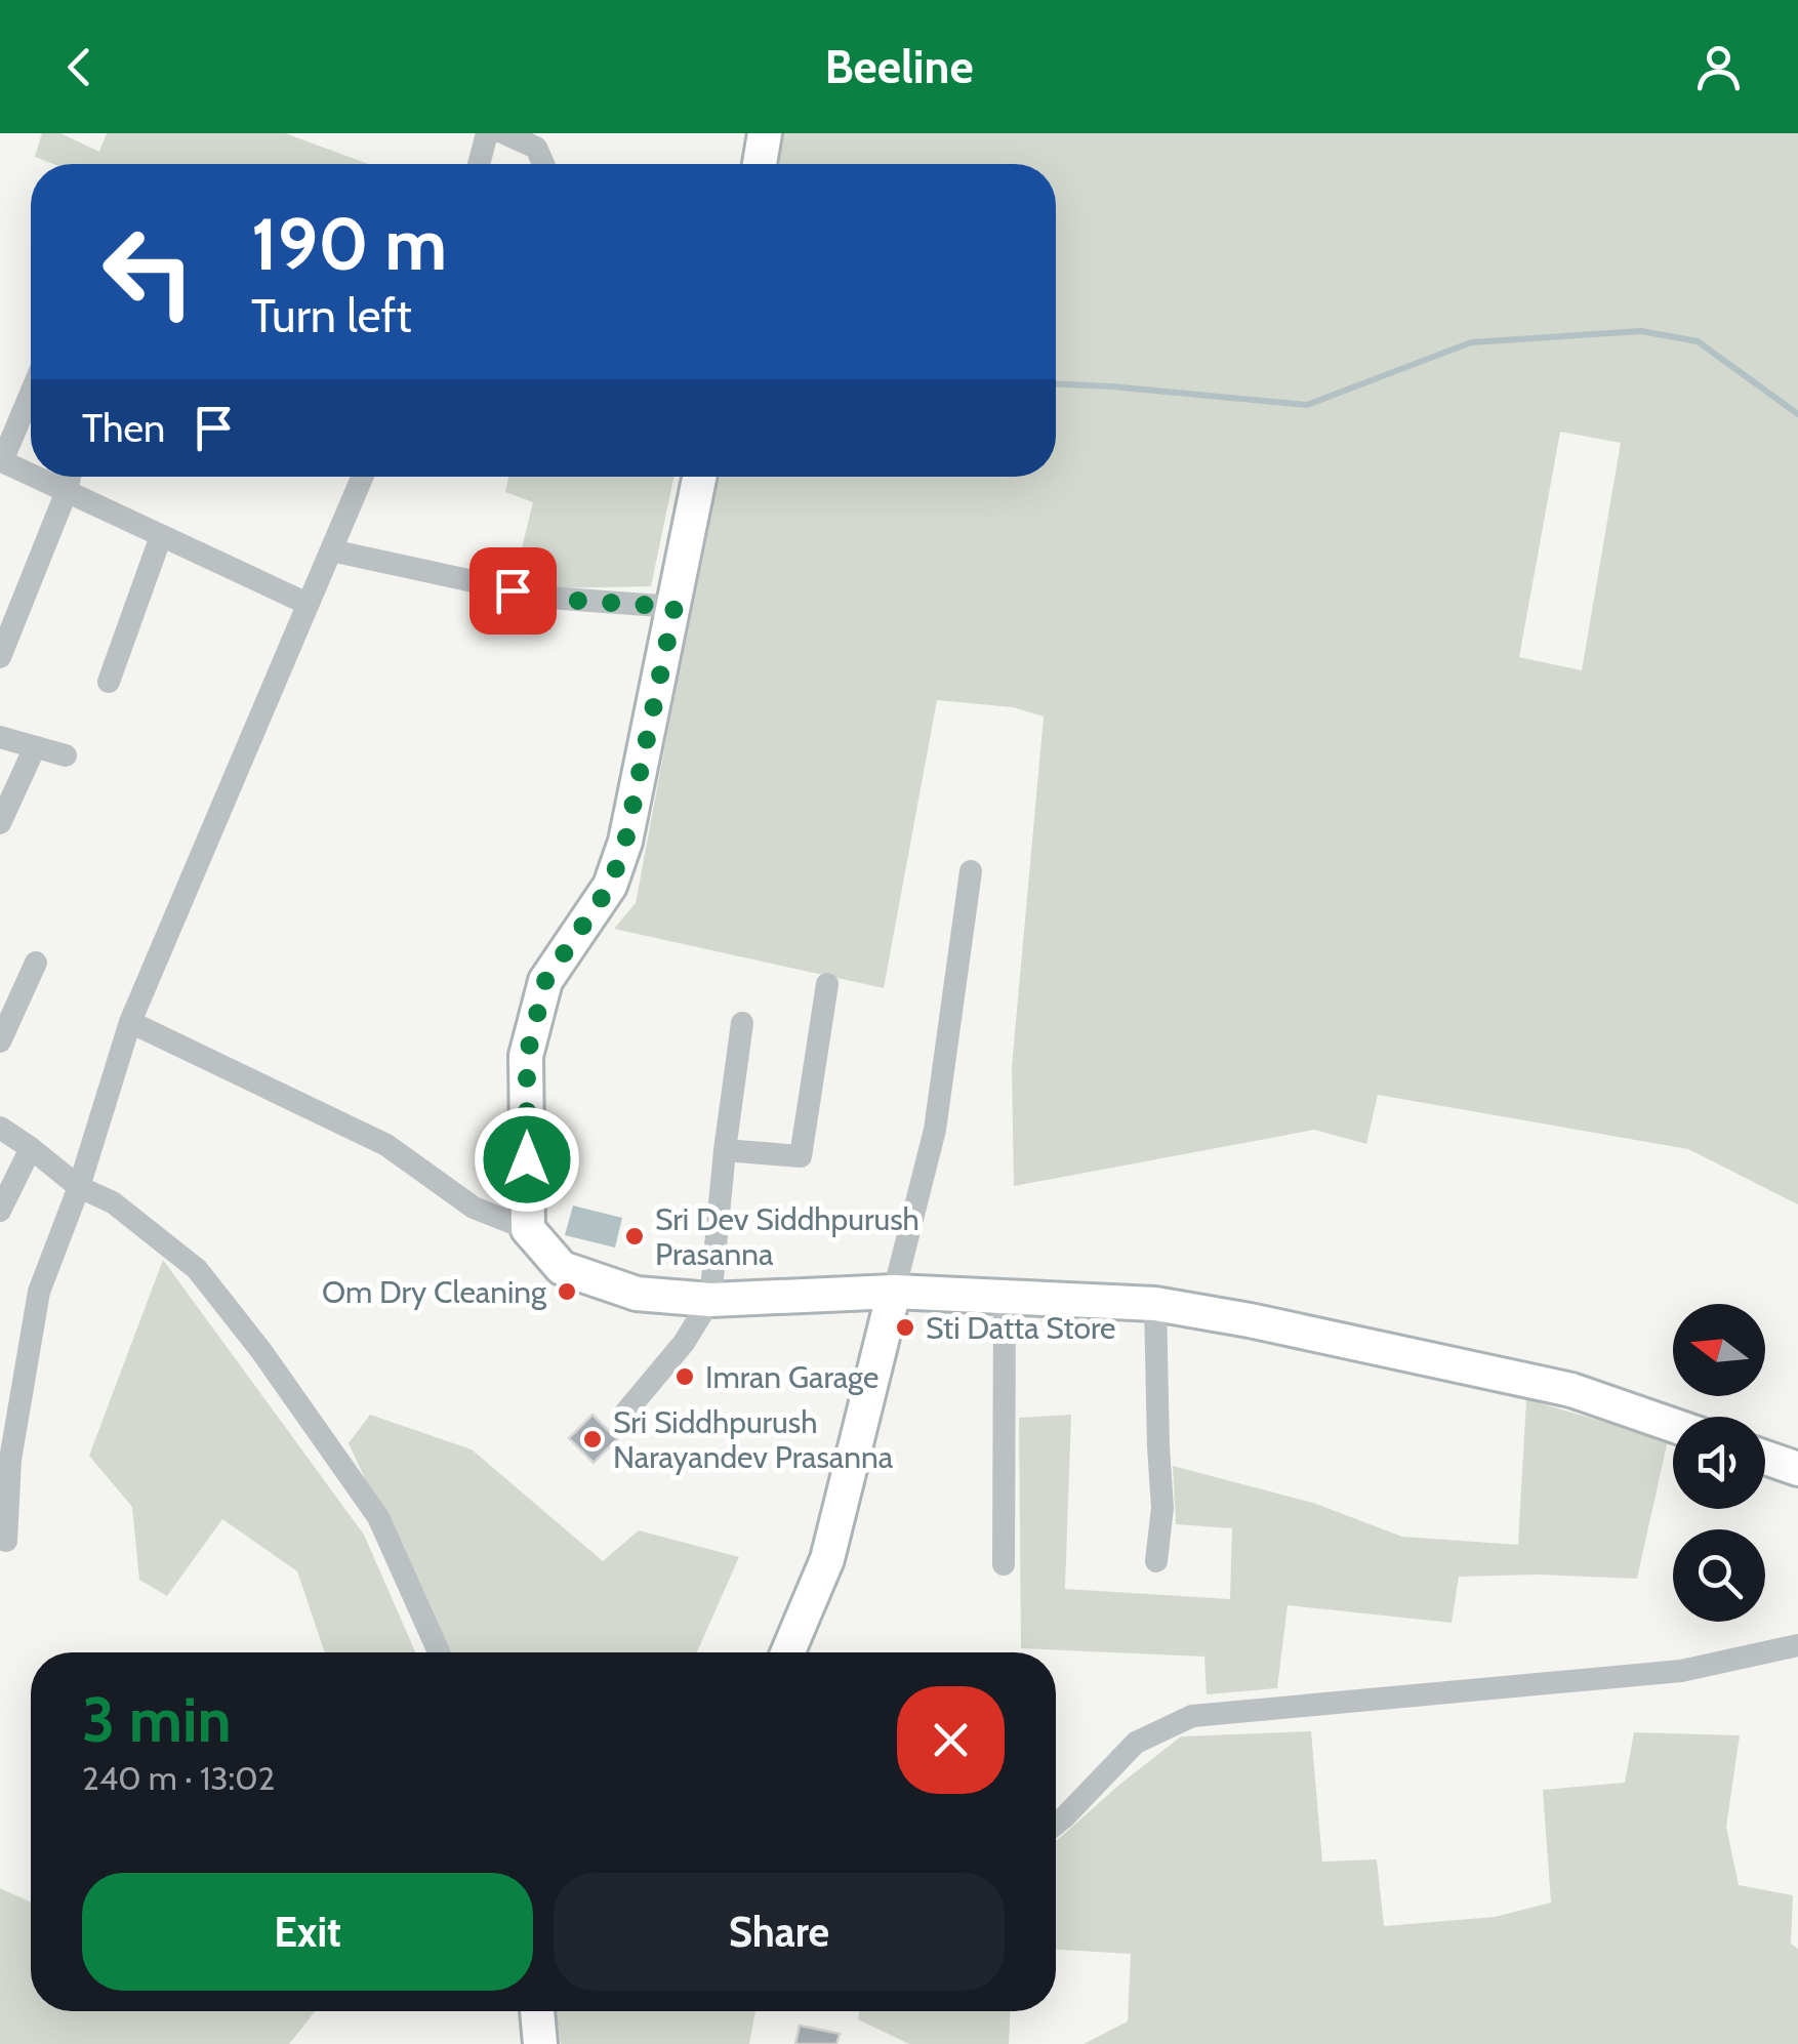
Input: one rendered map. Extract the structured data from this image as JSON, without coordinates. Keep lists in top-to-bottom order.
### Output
{
  "places": [
    "Sri Dev Siddhpurush Prasanna",
    "Om Dry Cleaning",
    "Sti Datta Store",
    "Imran Garage",
    "Sri Siddhpurush Narayandev Prasanna"
  ],
  "north": "left",
  "page": {
    "header": "Beeline",
    "turn": ["190 m", "Turn left"],
    "then": "Then",
    "heading": ["3 min", "240 m · 13:02"],
    "buttons": ["Exit", "Share"]
  }
}
